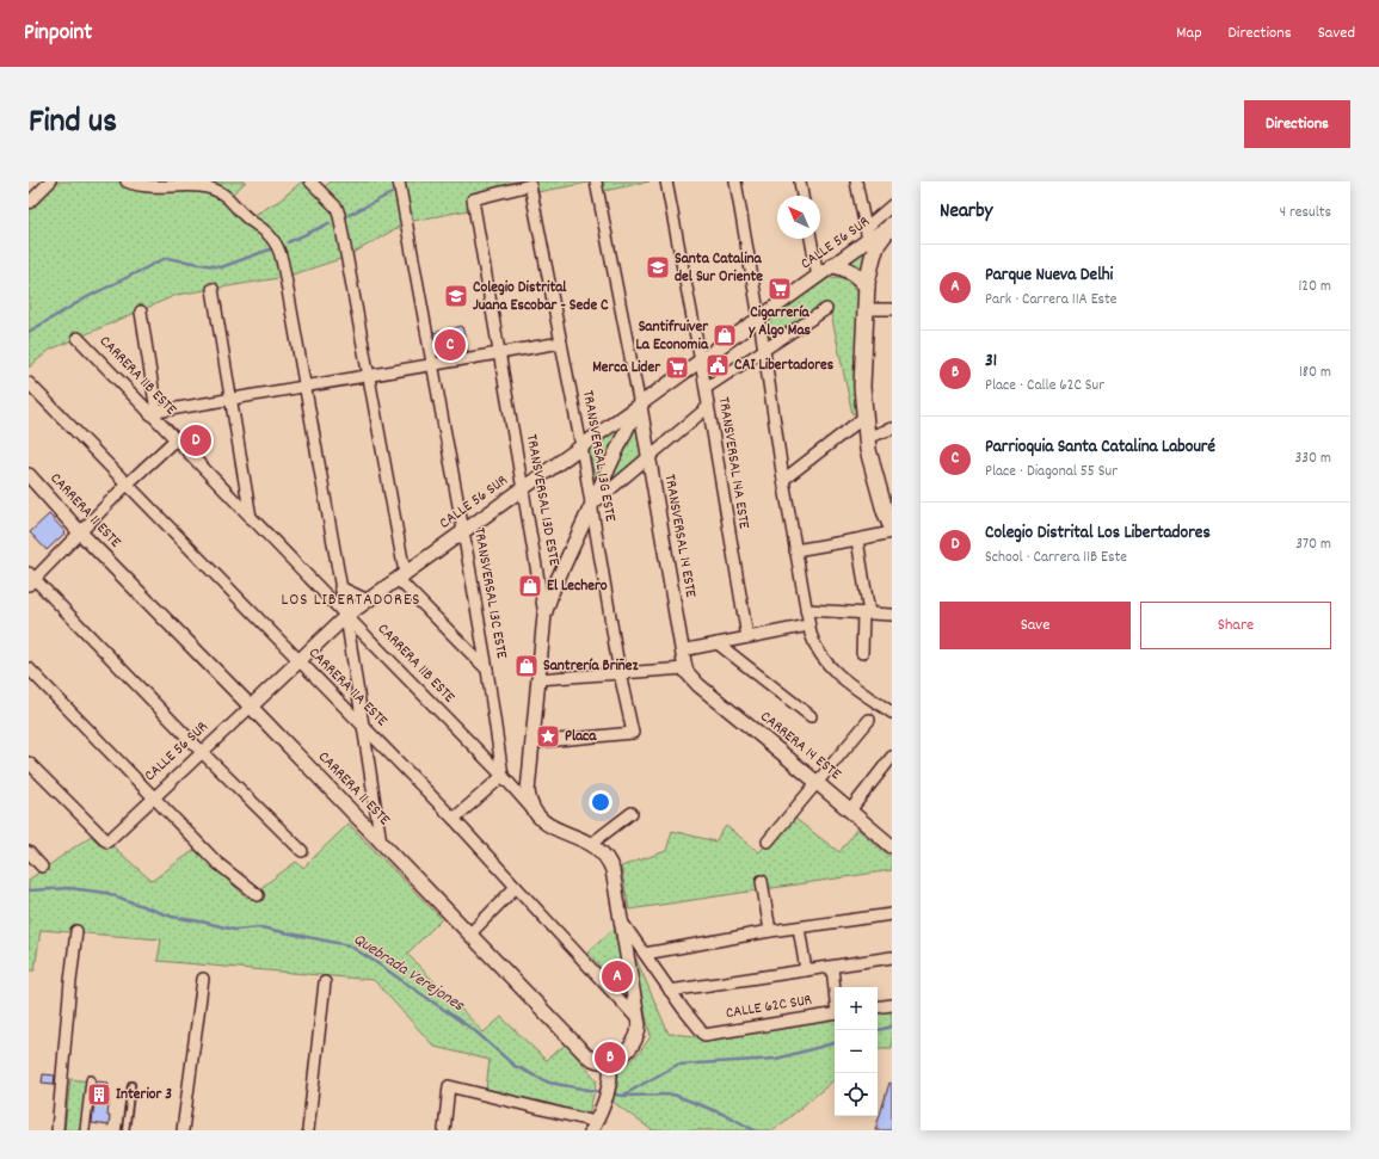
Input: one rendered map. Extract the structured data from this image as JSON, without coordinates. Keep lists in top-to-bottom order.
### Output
{
  "streets": {
    "street": [
      "CALLE 56 SUR",
      "CARRERA 11B ESTE",
      "TRANSVERSAL 13G ESTE",
      "TRANSVERSAL 14A ESTE",
      "TRANSVERSAL 13D ESTE",
      "CARRERA 11 ESTE",
      "TRANSVERSAL 14 ESTE",
      "TRANSVERSAL 13C ESTE",
      "CARRERA 11A ESTE",
      "CARRERA 14 ESTE",
      "CALLE 62C SUR"
    ]
  },
  "crossings": [
    ["CALLE 56 SUR", "CARRERA 11B ESTE"],
    ["CALLE 56 SUR", "TRANSVERSAL 13G ESTE"],
    ["CALLE 56 SUR", "TRANSVERSAL 14A ESTE"],
    ["CALLE 56 SUR", "TRANSVERSAL 13D ESTE"],
    ["CALLE 56 SUR", "CARRERA 11 ESTE"],
    ["CALLE 56 SUR", "TRANSVERSAL 14 ESTE"],
    ["CALLE 56 SUR", "TRANSVERSAL 13C ESTE"],
    ["CALLE 56 SUR", "CARRERA 11A ESTE"],
    ["CARRERA 11B ESTE", "TRANSVERSAL 13D ESTE"],
    ["CARRERA 11B ESTE", "TRANSVERSAL 13C ESTE"],
    ["CARRERA 11B ESTE", "CARRERA 11A ESTE"],
    ["TRANSVERSAL 13G ESTE", "TRANSVERSAL 13D ESTE"],
    ["TRANSVERSAL 14 ESTE", "CARRERA 14 ESTE"]
  ],
  "districts": ["LOS LIBERTADORES"],
  "water": ["Quebrada Verejones"],
  "places": {
    "school or university": ["Santa Catalina del Sur Oriente", "Colegio Distrital Juana Escobar - Sede C"],
    "supermarket": ["Cigarrería y Algo Mas", "Merca Lider"],
    "shop": ["Santifruiver La Economia", "El Lechero", "Santrería Briñez"],
    "public building": ["CAI Libertadores"],
    "place": ["Placa"],
    "building": ["Interior 3"]
  },
  "north": "top left",
  "page": {
    "header": "Pinpoint",
    "nav": ["Map", "Directions", "Saved"],
    "title": "Find us",
    "buttons": [
      "Directions",
      ["Save", "Share"]
    ],
    "heading": ["Nearby", "4 results"],
    "list": [
      {
        "mark": "A",
        "name": "Parque Nueva Delhi",
        "note": "Park · Carrera 11A Este",
        "value": "120 m"
      },
      {
        "mark": "B",
        "name": "31",
        "note": "Place · Calle 62C Sur",
        "value": "180 m"
      },
      {
        "mark": "C",
        "name": "Parrioquia Santa Catalina Labouré",
        "note": "Place · Diagonal 55 Sur",
        "value": "330 m"
      },
      {
        "mark": "D",
        "name": "Colegio Distrital Los Libertadores",
        "note": "School · Carrera 11B Este",
        "value": "370 m"
      }
    ],
    "pins": [
      "C",
      "D",
      "A",
      "B"
    ],
    "map_buttons": ["+", "−"]
  }
}
